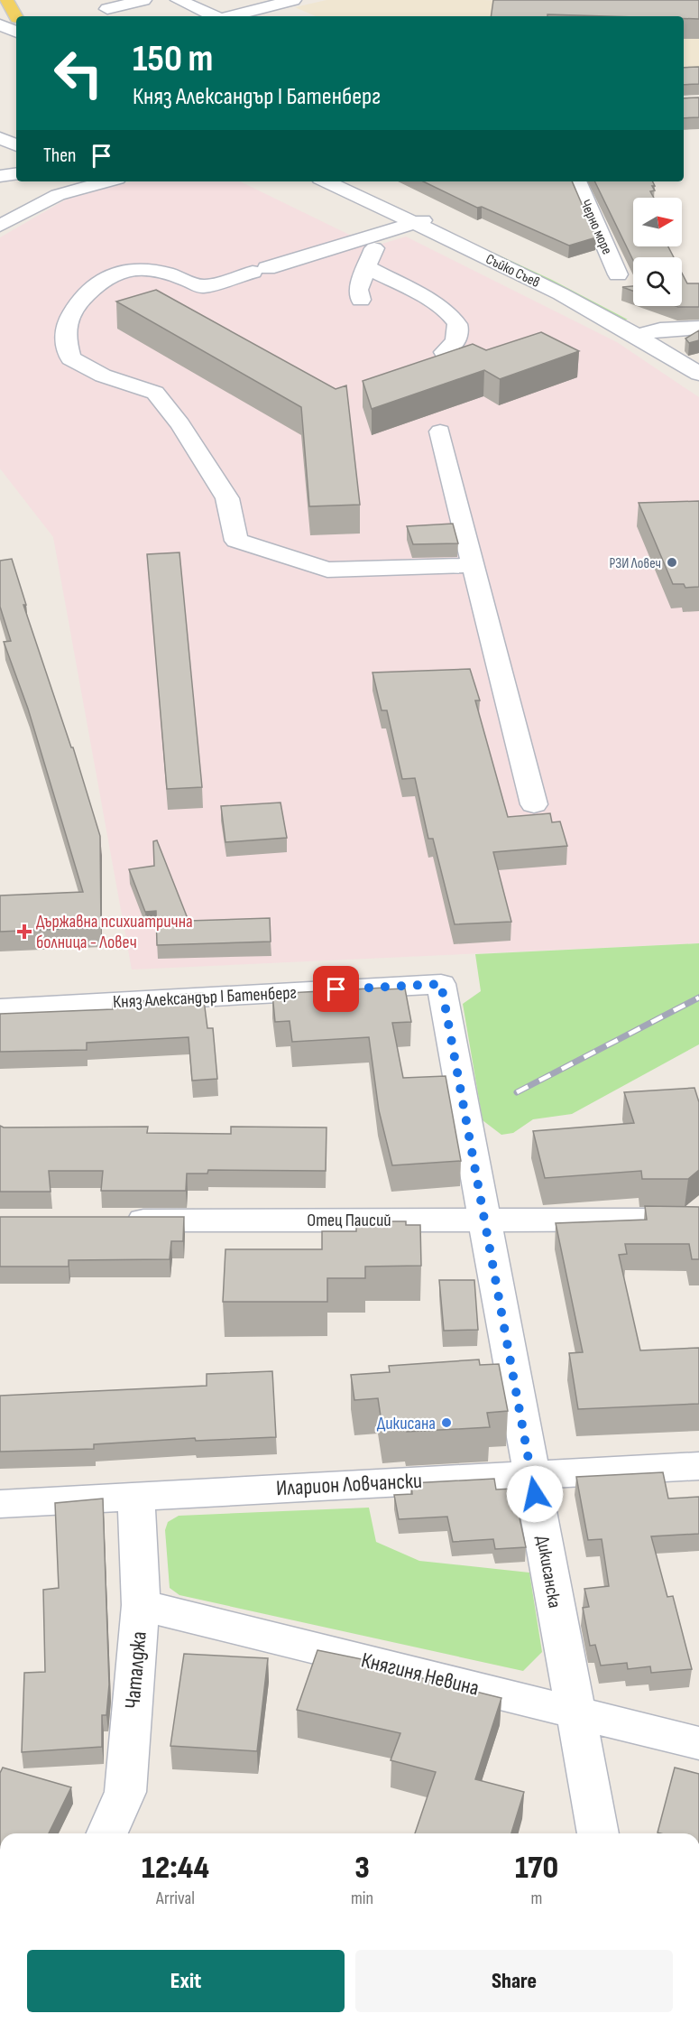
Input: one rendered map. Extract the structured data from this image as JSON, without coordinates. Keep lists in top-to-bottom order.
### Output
{
  "streets": {
    "street": [
      "Черно море",
      "Съйко Съев",
      "Княз Александър I Батенберг",
      "Отец Паисий",
      "Иларион Ловчански",
      "Дикисанска",
      "Чаталджа",
      "Княгиня Невина"
    ]
  },
  "crossings": [
    ["Княз Александър I Батенберг", "Дикисанска"],
    ["Отец Паисий", "Дикисанска"],
    ["Иларион Ловчански", "Дикисанска"],
    ["Иларион Ловчански", "Чаталджа"],
    ["Дикисанска", "Княгиня Невина"],
    ["Чаталджа", "Княгиня Невина"]
  ],
  "places": {
    "other": ["РЗИ Ловеч", "Дикисана"],
    "health": ["Държавна психиатрична болница - Ловеч"]
  },
  "north": "right",
  "page": {
    "turn": ["150 m", "Княз Александър I Батенберг"],
    "then": "Then",
    "eta": [
      "12:44",
      "Arrival",
      "3",
      "min",
      "170",
      "m"
    ],
    "buttons": ["Exit", "Share"]
  }
}
